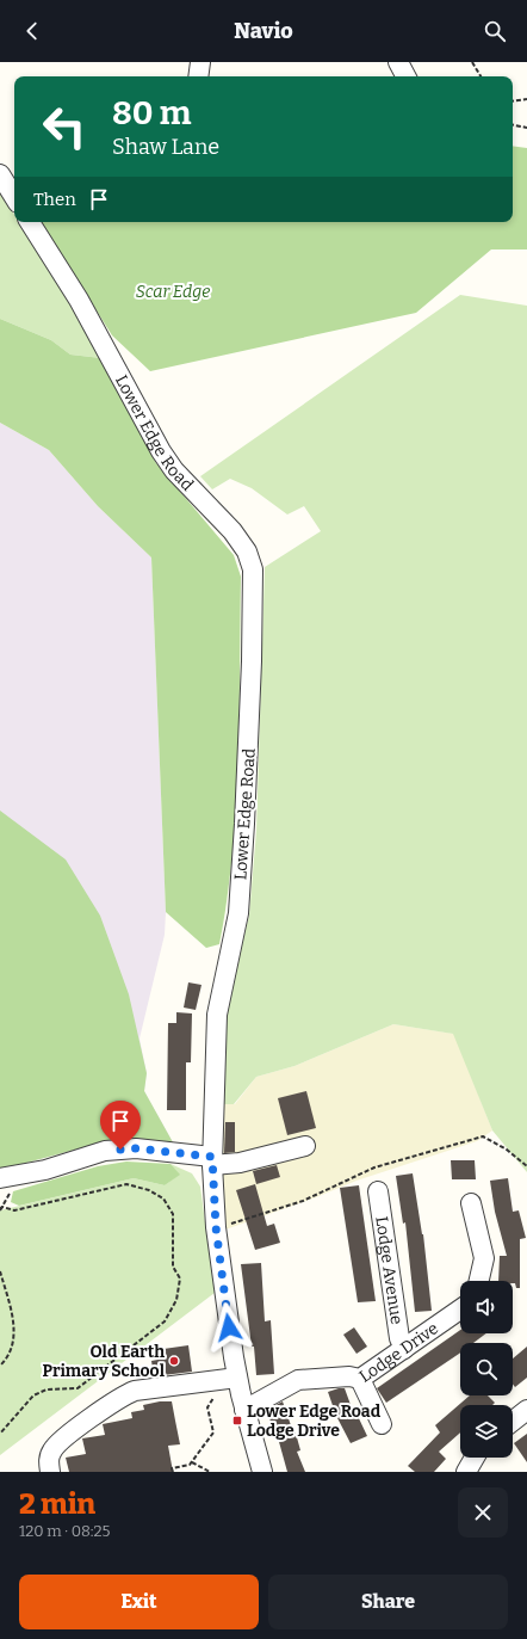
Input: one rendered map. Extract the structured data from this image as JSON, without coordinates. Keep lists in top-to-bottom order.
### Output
{
  "streets": {
    "street": ["Lower Edge Road", "Lodge Avenue", "Lodge Drive"]
  },
  "crossings": [
    ["Lower Edge Road", "Lodge Drive"],
    ["Lodge Avenue", "Lodge Drive"]
  ],
  "parks": ["Scar Edge"],
  "places": {
    "other": ["Old Earth Primary School"],
    "transit": ["Lower Edge Road Lodge Drive"]
  },
  "page": {
    "header": "Navio",
    "turn": ["80 m", "Shaw Lane"],
    "then": "Then",
    "heading": ["2 min", "120 m · 08:25"],
    "buttons": ["Exit", "Share"]
  }
}
